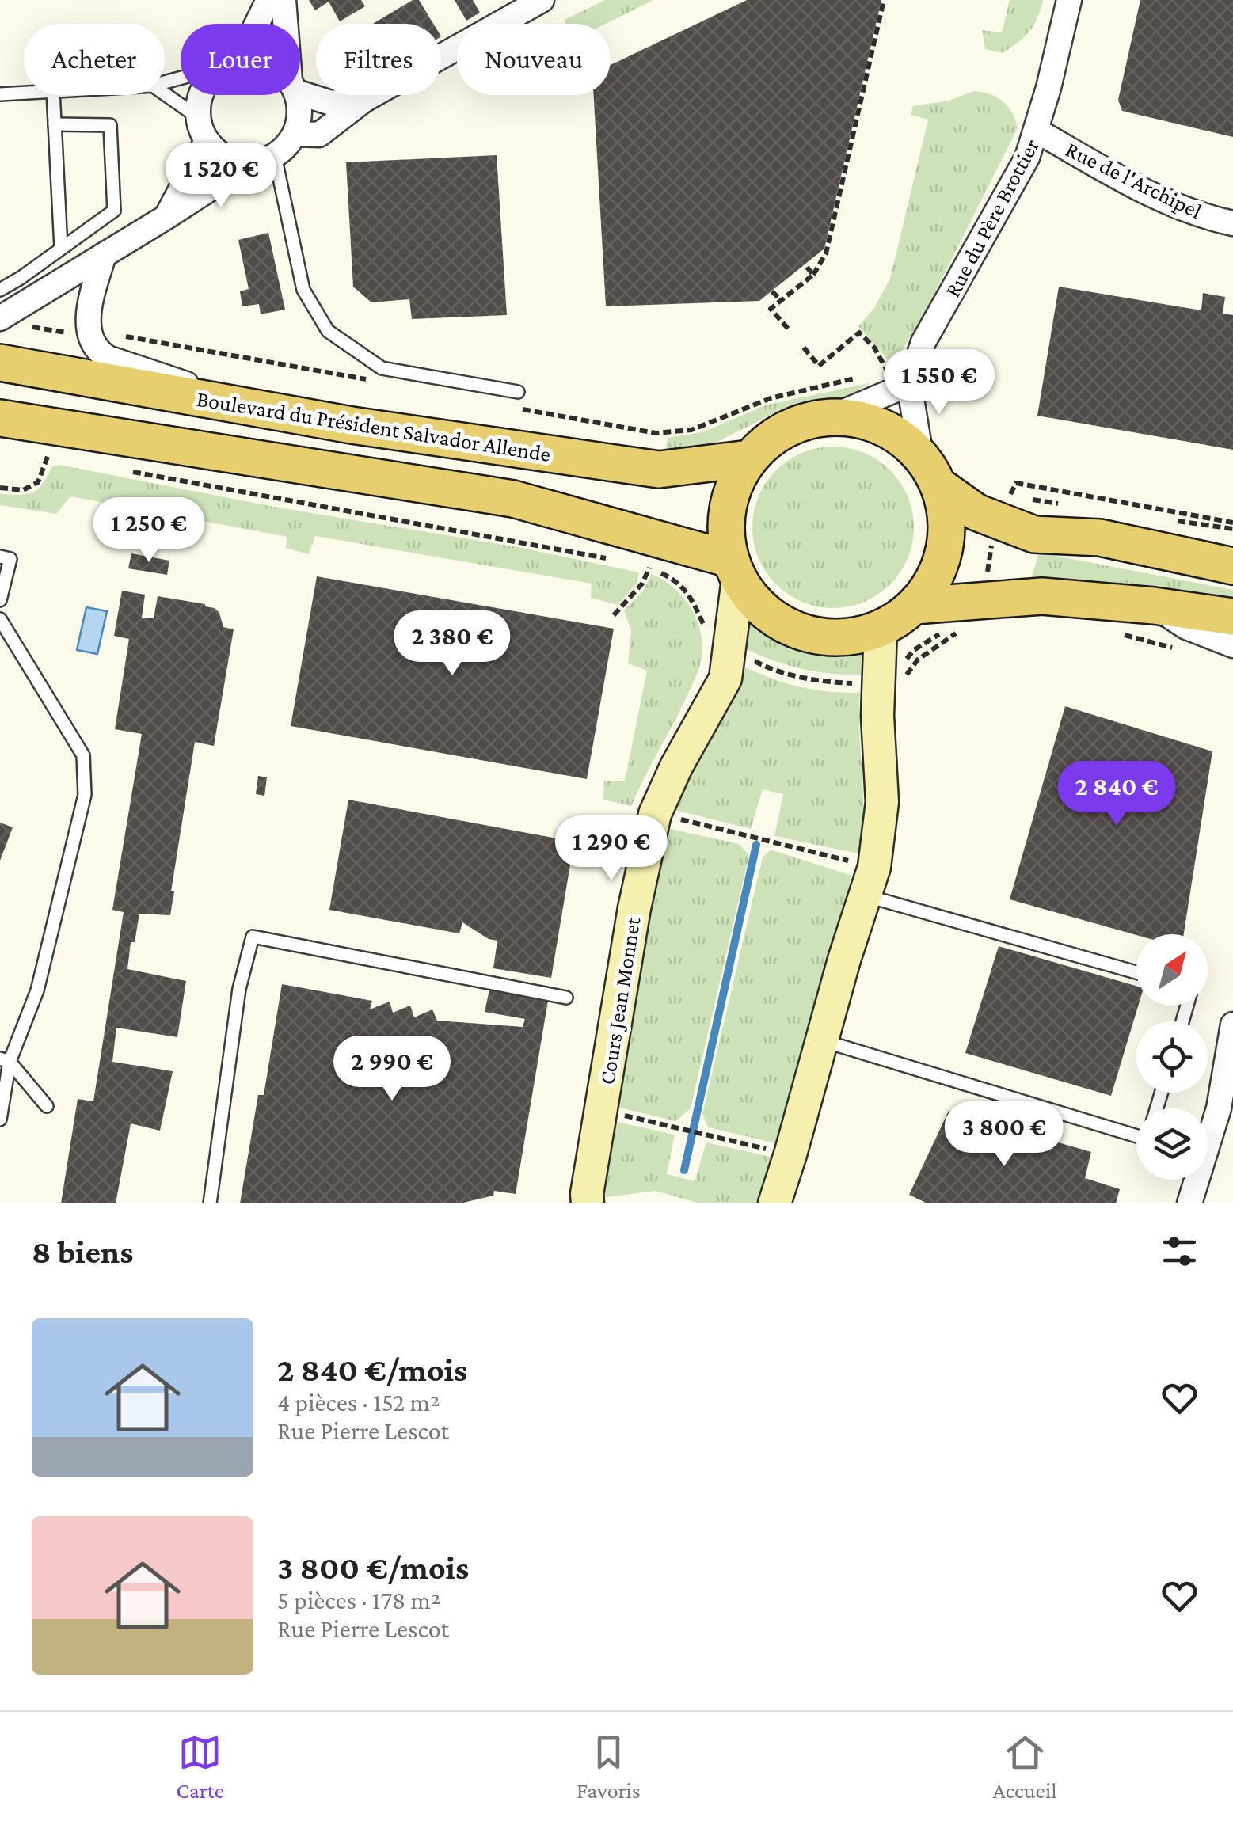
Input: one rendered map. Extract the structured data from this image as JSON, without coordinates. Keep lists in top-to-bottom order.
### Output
{
  "streets": {
    "main road": ["Boulevard du Président Salvador Allende", "Cours Jean Monnet"],
    "street": ["Rue de l'Archipel", "Rue du Père Brottier"]
  },
  "crossings": [
    ["Rue de l'Archipel", "Rue du Père Brottier"],
    ["Rue du Père Brottier", "Boulevard du Président Salvador Allende"],
    ["Rue du Père Brottier", "Cours Jean Monnet"],
    ["Boulevard du Président Salvador Allende", "Cours Jean Monnet"]
  ],
  "north": "top right",
  "page": {
    "chip": [
      "Acheter",
      "Louer",
      "Filtres",
      "Nouveau"
    ],
    "price": [
      "1 520 €",
      "1 550 €",
      "1 250 €",
      "2 380 €",
      "2 840 €",
      "1 290 €",
      "2 990 €",
      "3 800 €"
    ],
    "heading": "8 biens",
    "list": [
      {
        "name": "2 840 €/mois",
        "note": "4 pièces · 152 m² · Rue Pierre Lescot"
      },
      {
        "name": "3 800 €/mois",
        "note": "5 pièces · 178 m² · Rue Pierre Lescot"
      }
    ],
    "tabs": ["Carte", "Favoris", "Accueil"]
  }
}
